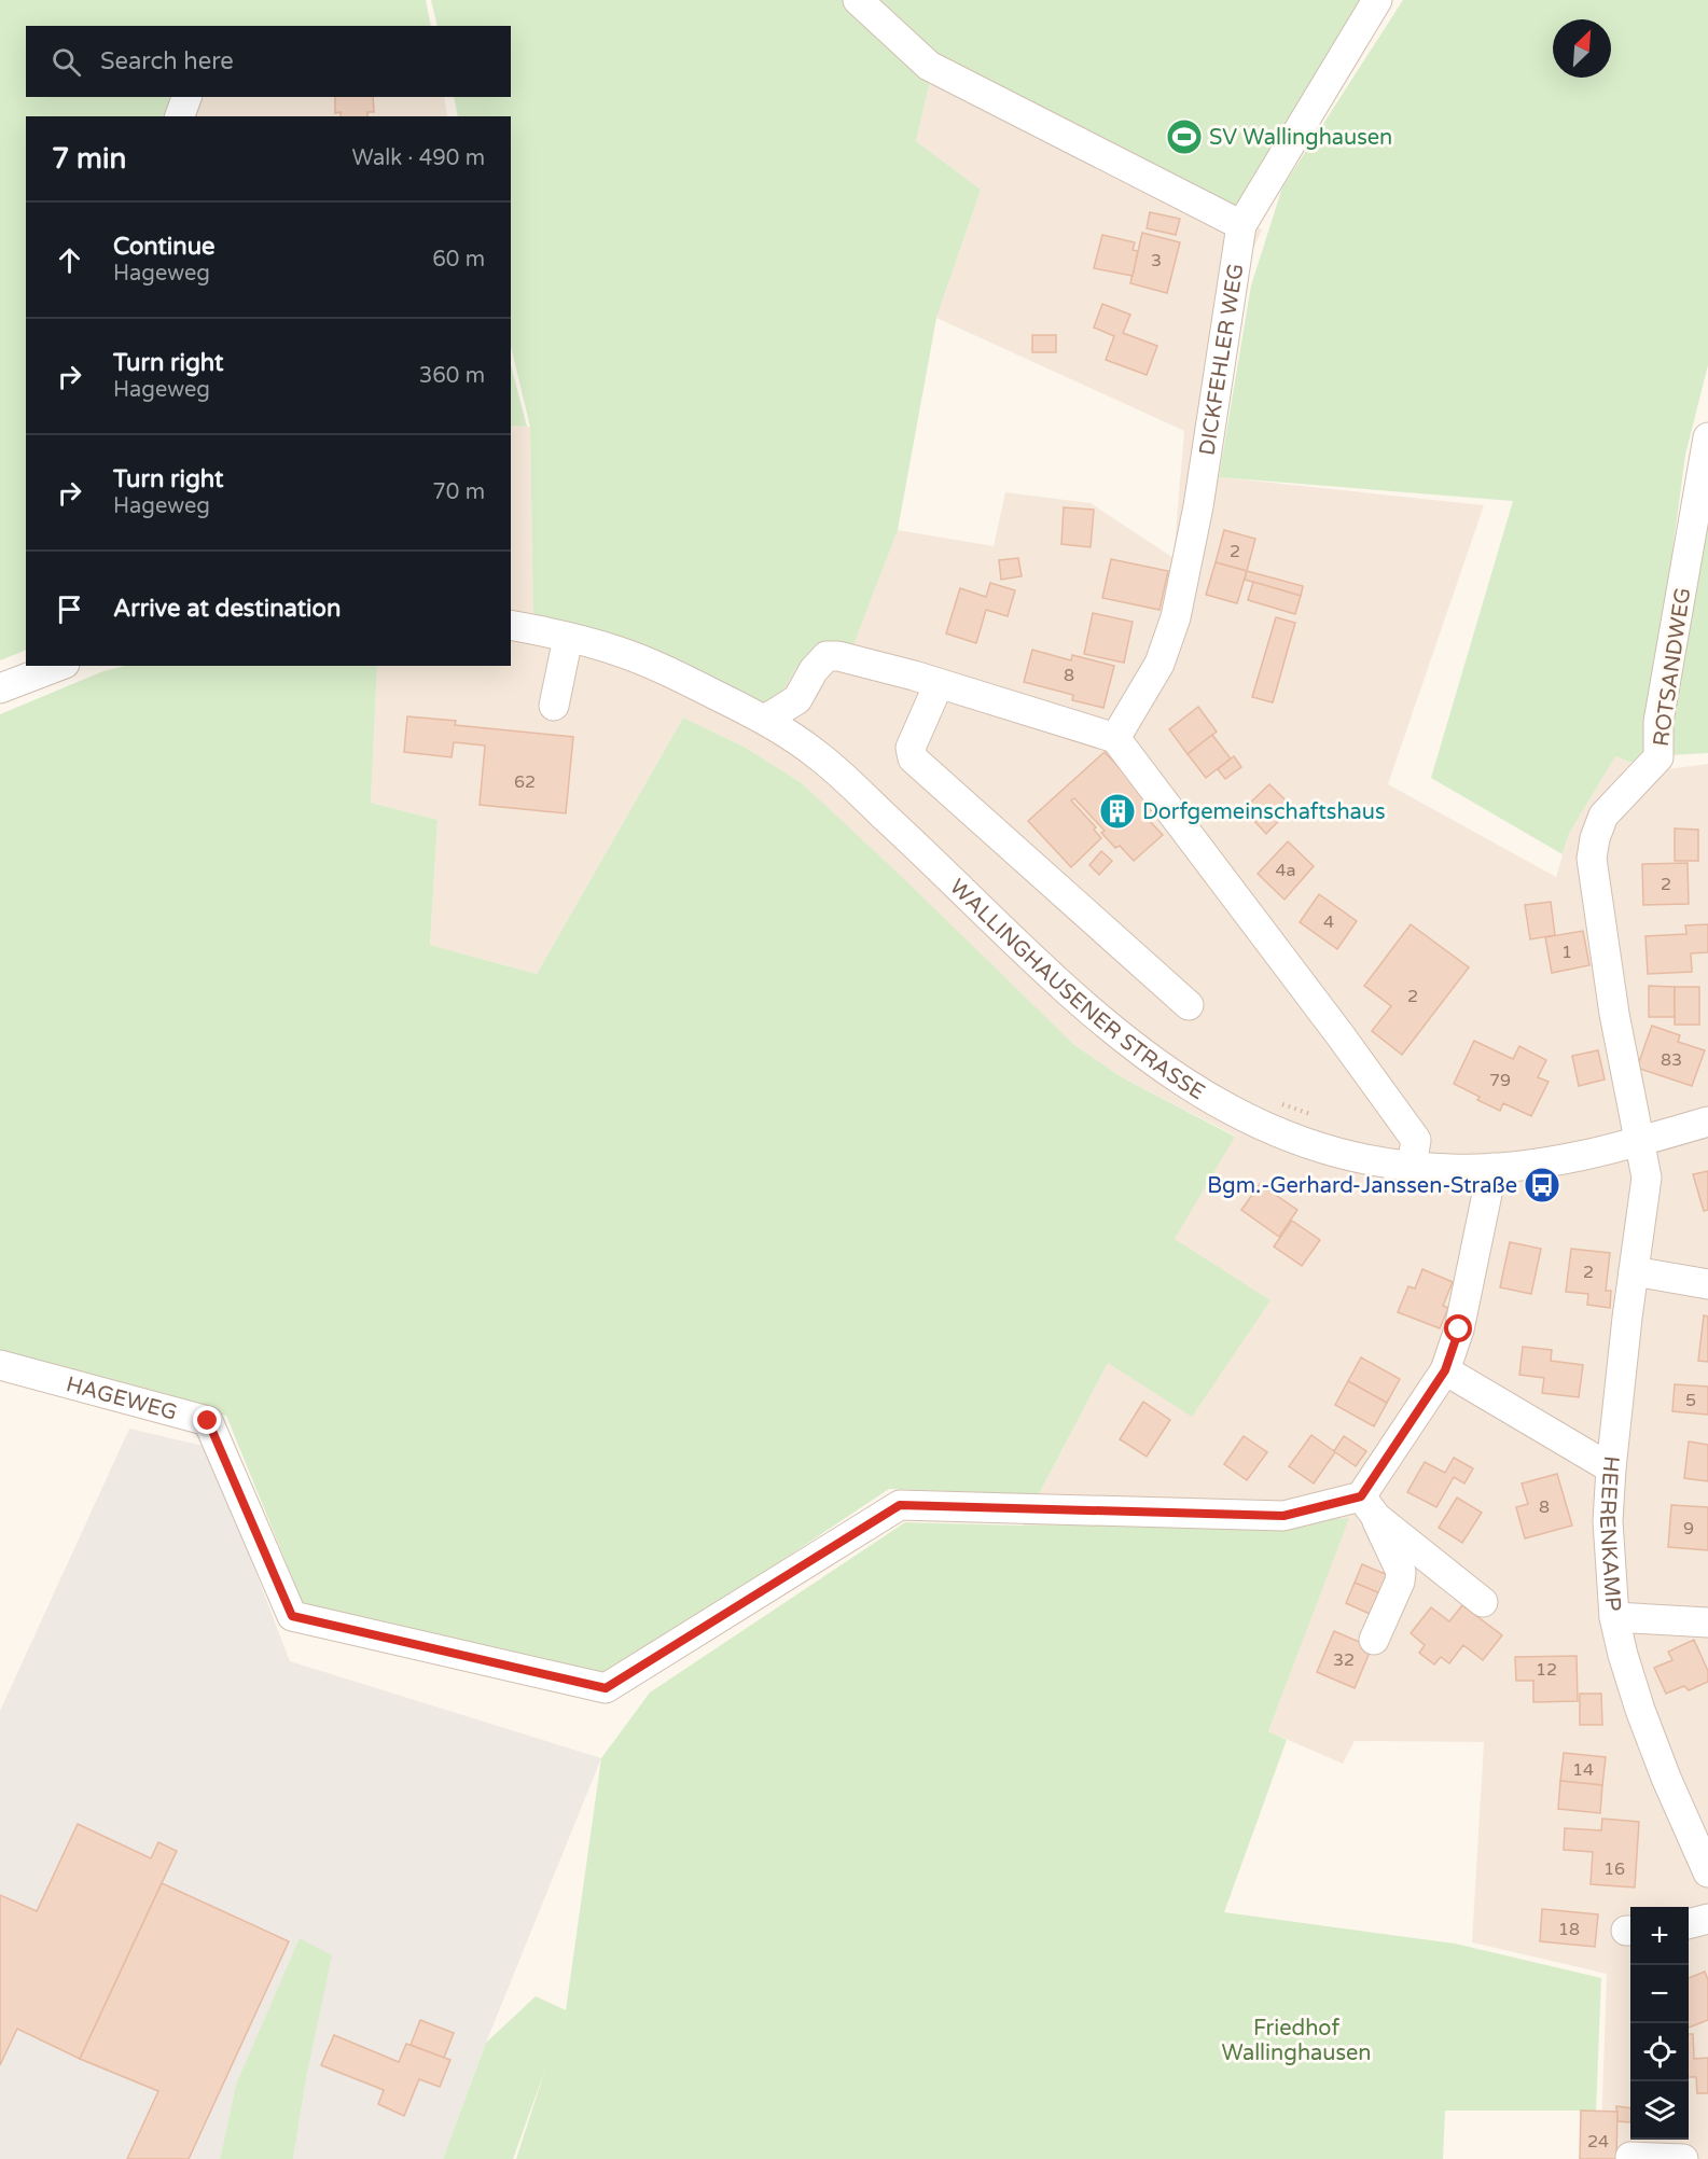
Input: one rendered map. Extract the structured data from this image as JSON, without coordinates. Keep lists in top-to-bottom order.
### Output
{
  "streets": {
    "street": [
      "DICKFEHLER WEG",
      "ROTSANDWEG",
      "WALLINGHAUSENER STRASSE",
      "HAGEWEG",
      "HEERENKAMP"
    ]
  },
  "crossings": [
    ["ROTSANDWEG", "WALLINGHAUSENER STRASSE"],
    ["ROTSANDWEG", "HEERENKAMP"],
    ["WALLINGHAUSENER STRASSE", "HEERENKAMP"]
  ],
  "parks": ["Friedhof Wallinghausen"],
  "places": {
    "sports": ["SV Wallinghausen"],
    "building": ["Dorfgemeinschaftshaus"],
    "bus stop": ["Bgm.-Gerhard-Janssen-Straße"]
  },
  "house_numbers": [
    "3",
    "2",
    "8",
    "62",
    "4a",
    "2",
    "4",
    "1",
    "2",
    "83",
    "79",
    "2",
    "5",
    "8",
    "9",
    "32",
    "12",
    "14",
    "16",
    "18",
    "24"
  ],
  "north": "top right",
  "page": {
    "search": "Search here",
    "heading": ["7 min", "Walk · 490 m"],
    "list": [
      ["Continue", "Hageweg", "60 m"],
      ["Turn right", "Hageweg", "360 m"],
      ["Turn right", "Hageweg", "70 m"],
      "Arrive at destination"
    ],
    "map_buttons": ["+", "−"]
  }
}
